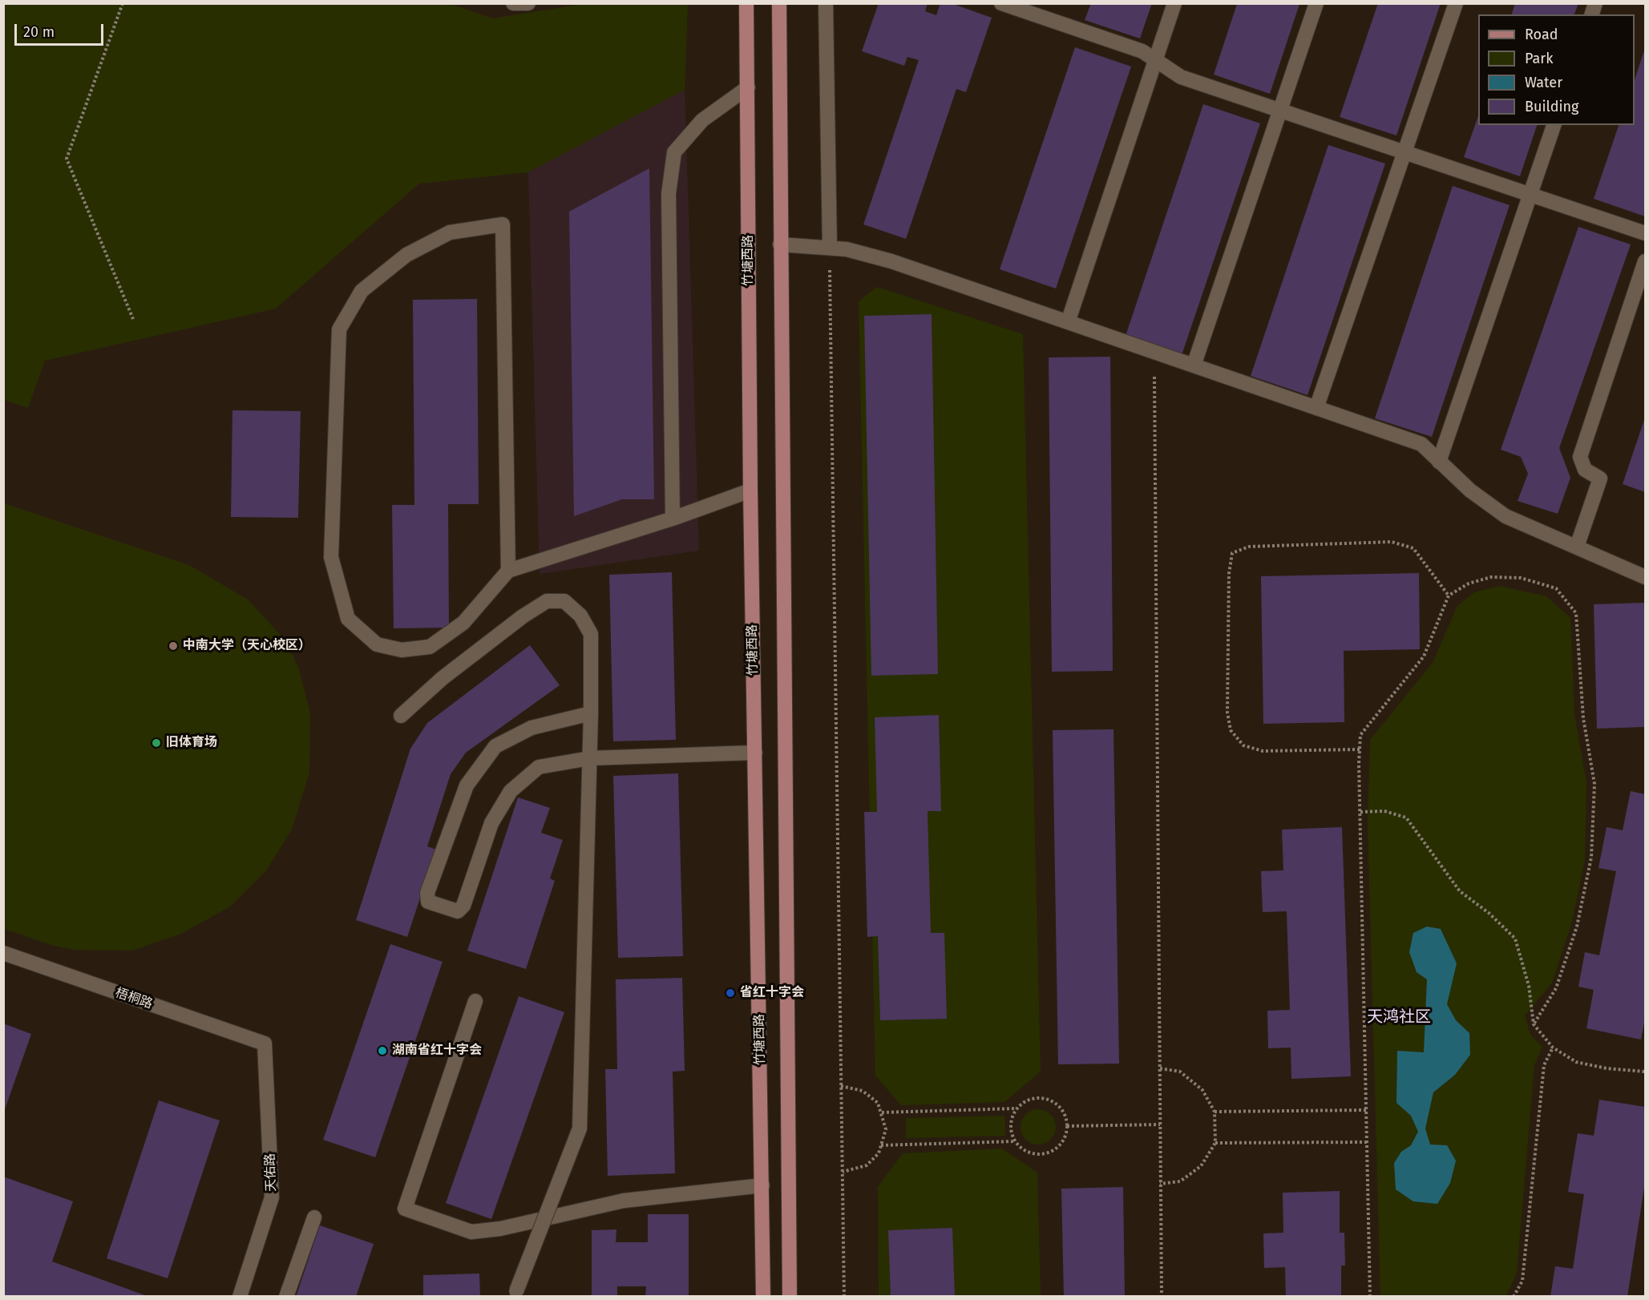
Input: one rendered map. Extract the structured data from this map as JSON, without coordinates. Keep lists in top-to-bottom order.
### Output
{
  "streets": {
    "main road": ["竹塘西路"],
    "street": ["梧桐路", "天佑路"]
  },
  "crossings": [
    ["梧桐路", "天佑路"]
  ],
  "districts": ["天鸿社区"],
  "places": [
    "中南大学（天心校区）",
    "旧体育场",
    "省红十字会",
    "湖南省红十字会"
  ],
  "legend": [
    "Road",
    "Park",
    "Water",
    "Building"
  ],
  "scale_bar": "20 m"
}
